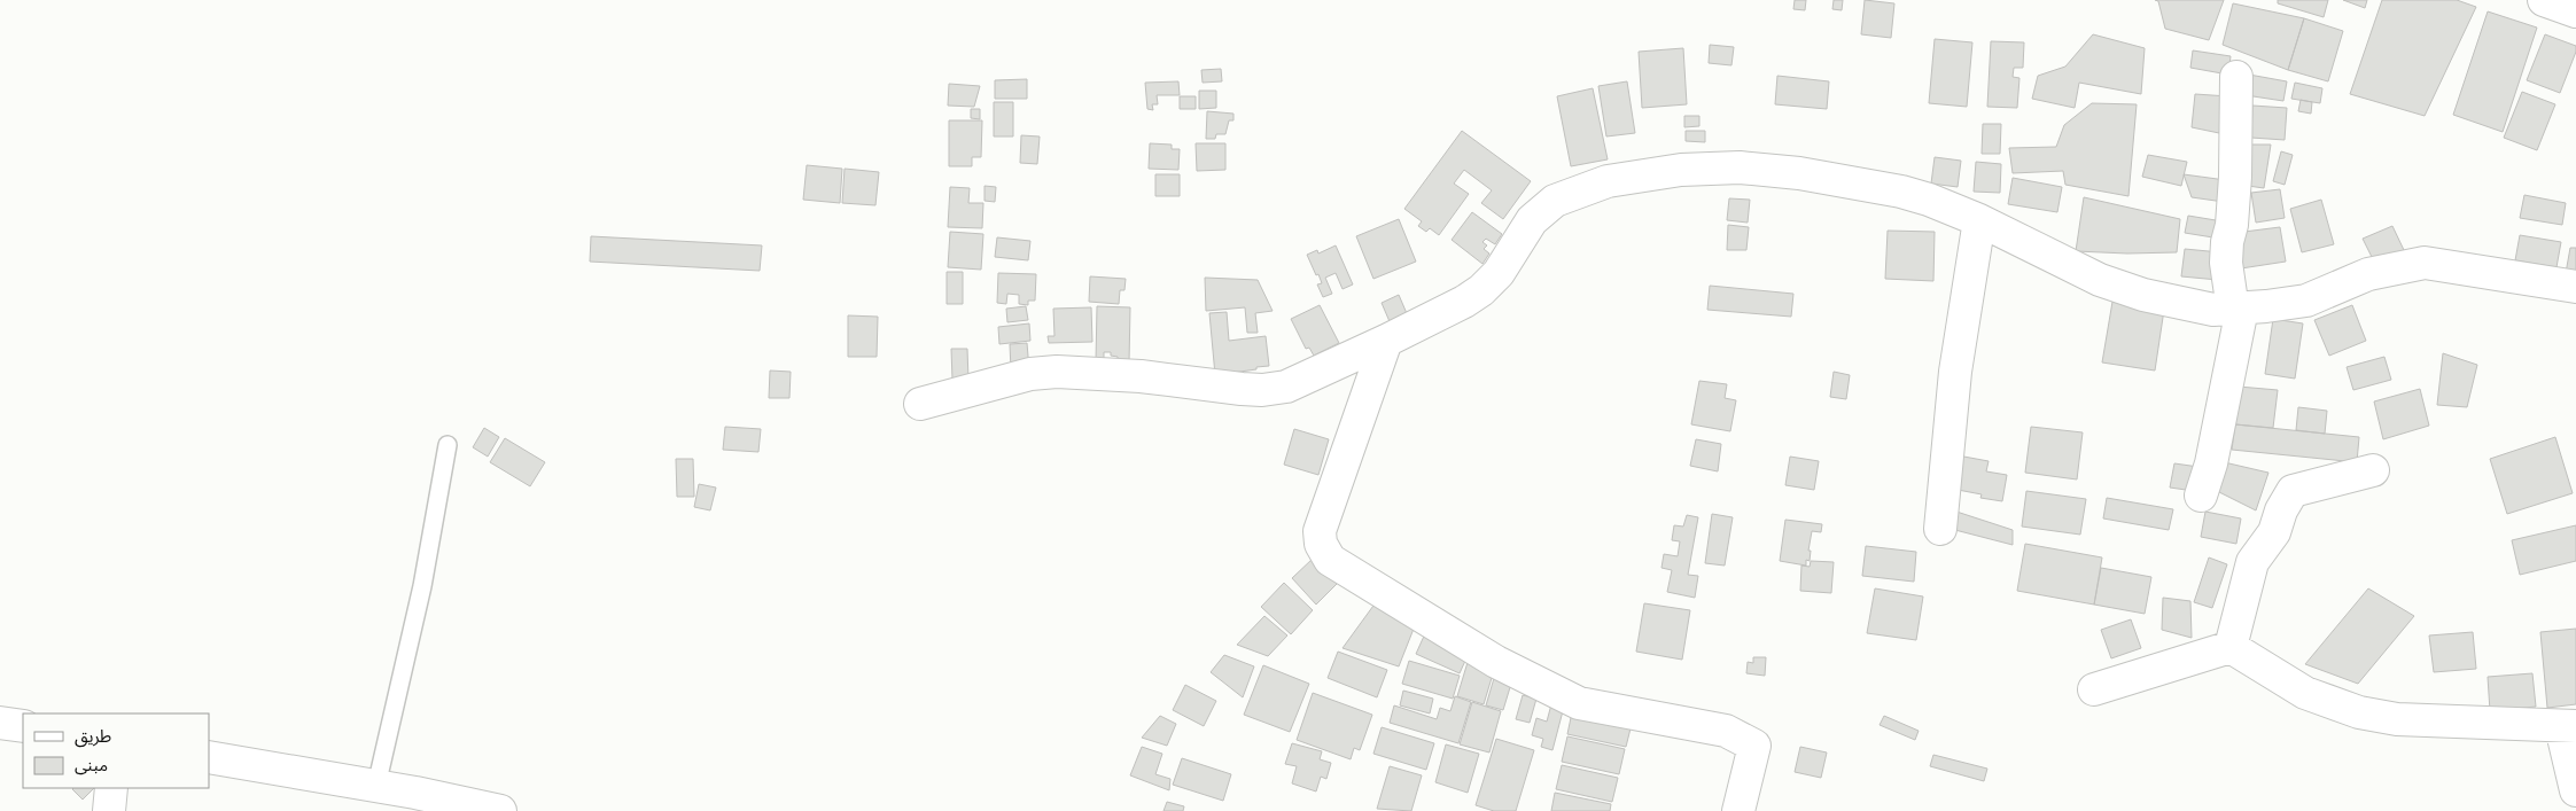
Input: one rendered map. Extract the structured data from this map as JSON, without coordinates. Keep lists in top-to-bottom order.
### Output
{
  "legend": ["طريق", "مبنى"]
}
